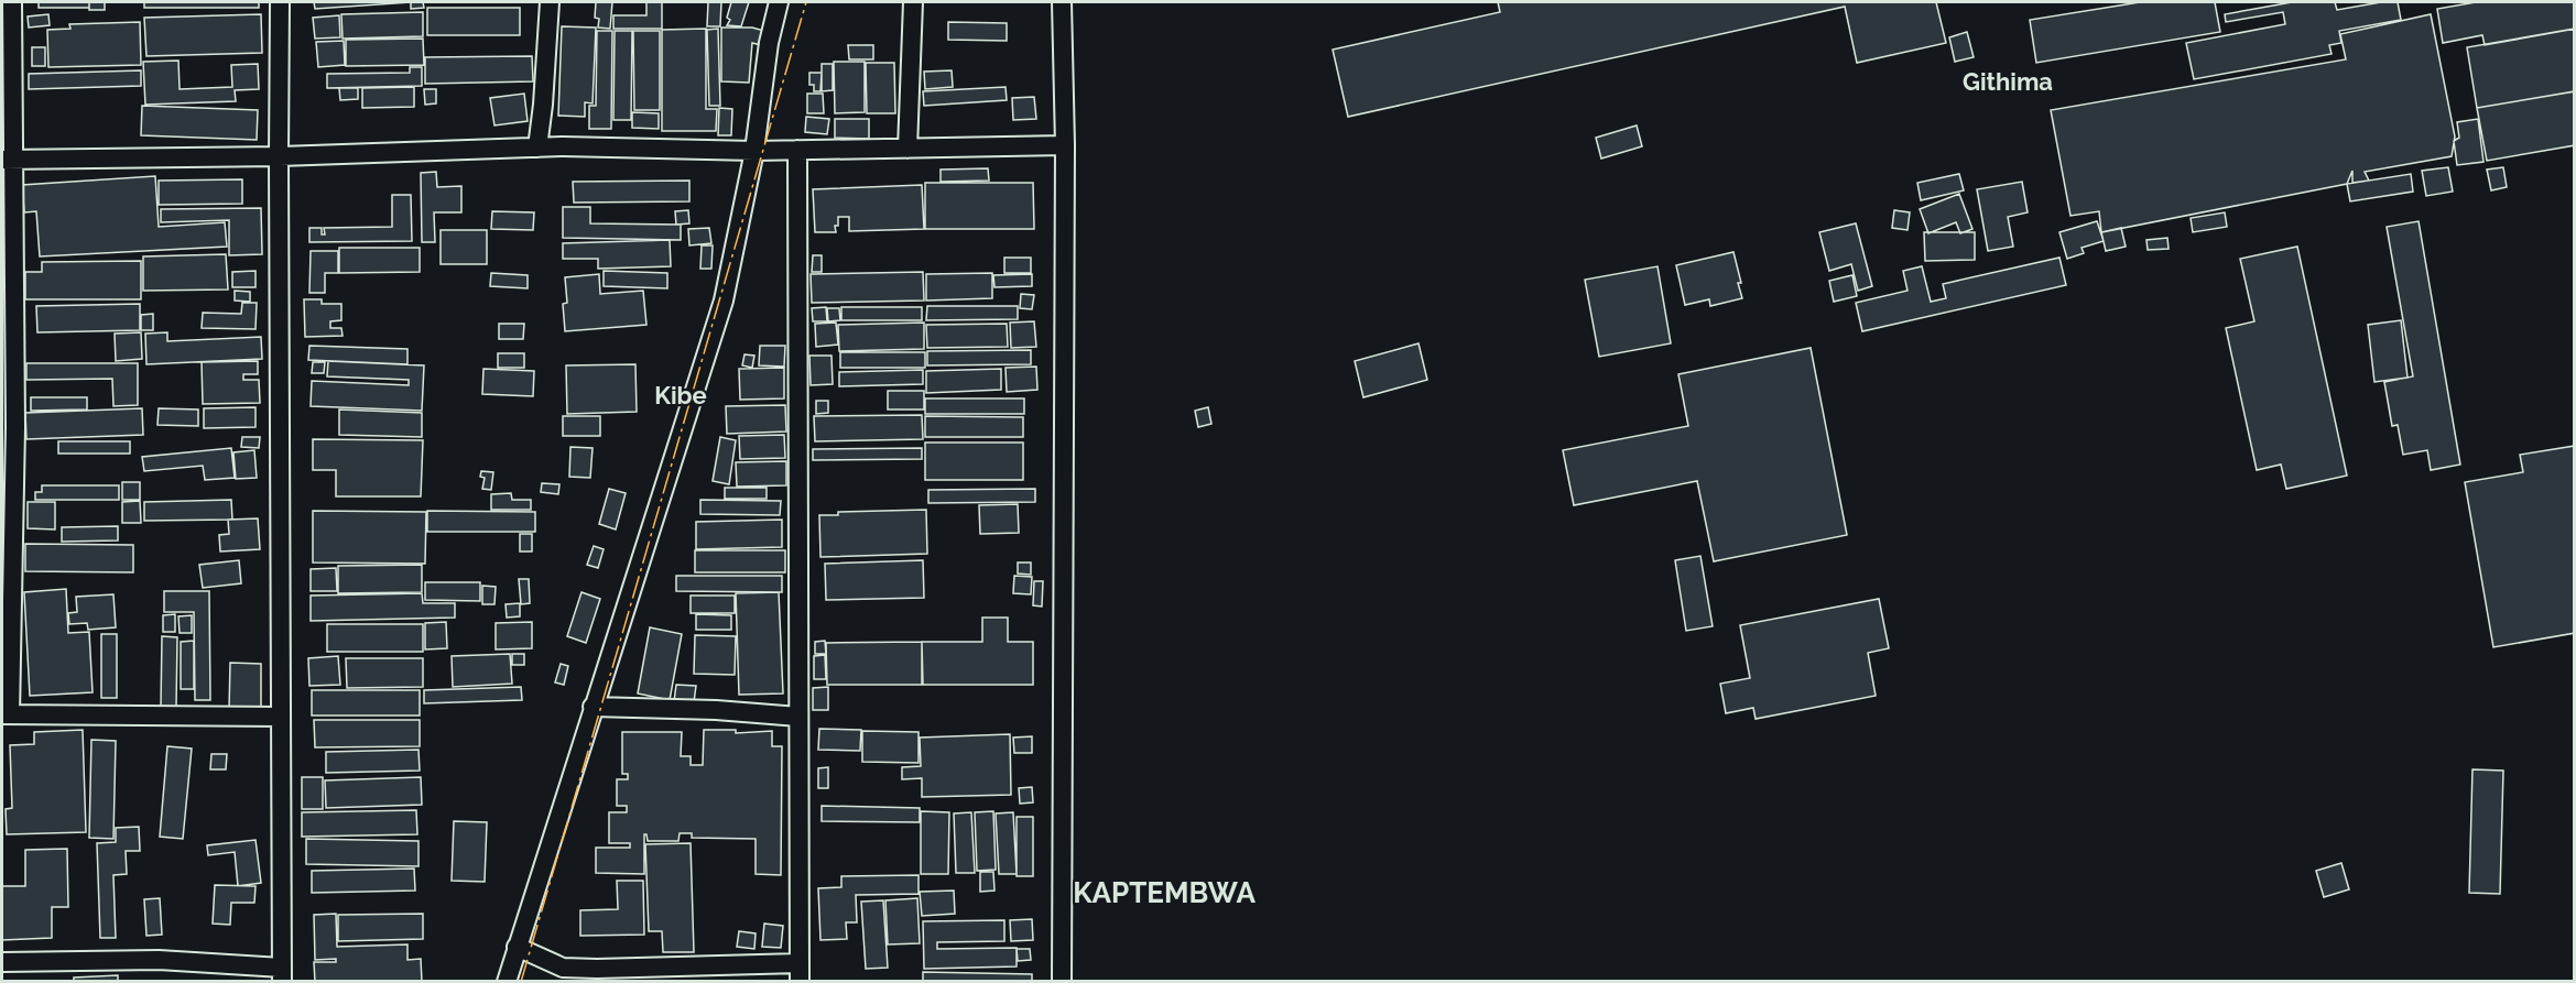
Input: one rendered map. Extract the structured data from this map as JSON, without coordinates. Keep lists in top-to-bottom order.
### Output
{
  "districts": ["Githima", "Kibe", "KAPTEMBWA"]
}
